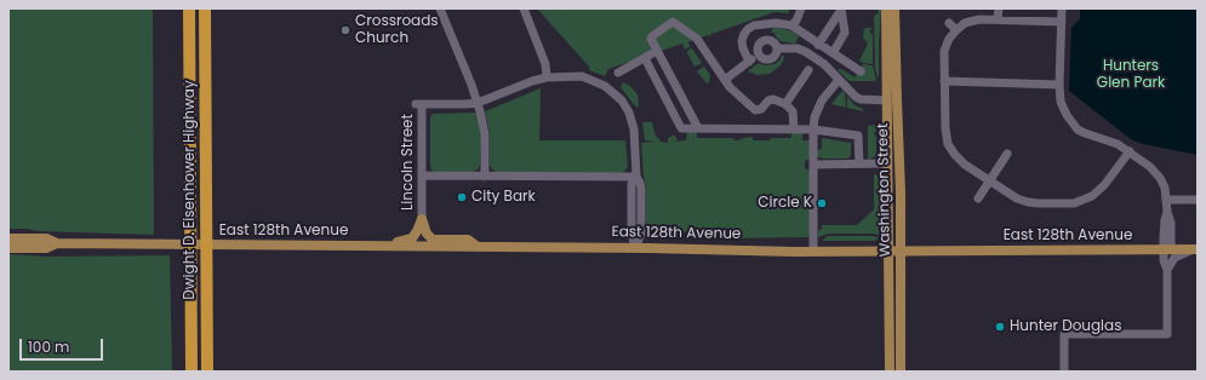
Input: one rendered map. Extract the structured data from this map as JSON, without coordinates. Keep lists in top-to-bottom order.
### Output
{
  "streets": {
    "highway": ["Dwight D. Eisenhower Highway"],
    "main road": ["Washington Street", "East 128th Avenue"],
    "street": ["Lincoln Street"]
  },
  "crossings": [
    ["Washington Street", "East 128th Avenue"]
  ],
  "parks": ["Hunters Glen Park"],
  "places": [
    "Crossroads Church",
    "City Bark",
    "Circle K",
    "Hunter Douglas"
  ],
  "scale_bar": "100 m"
}
